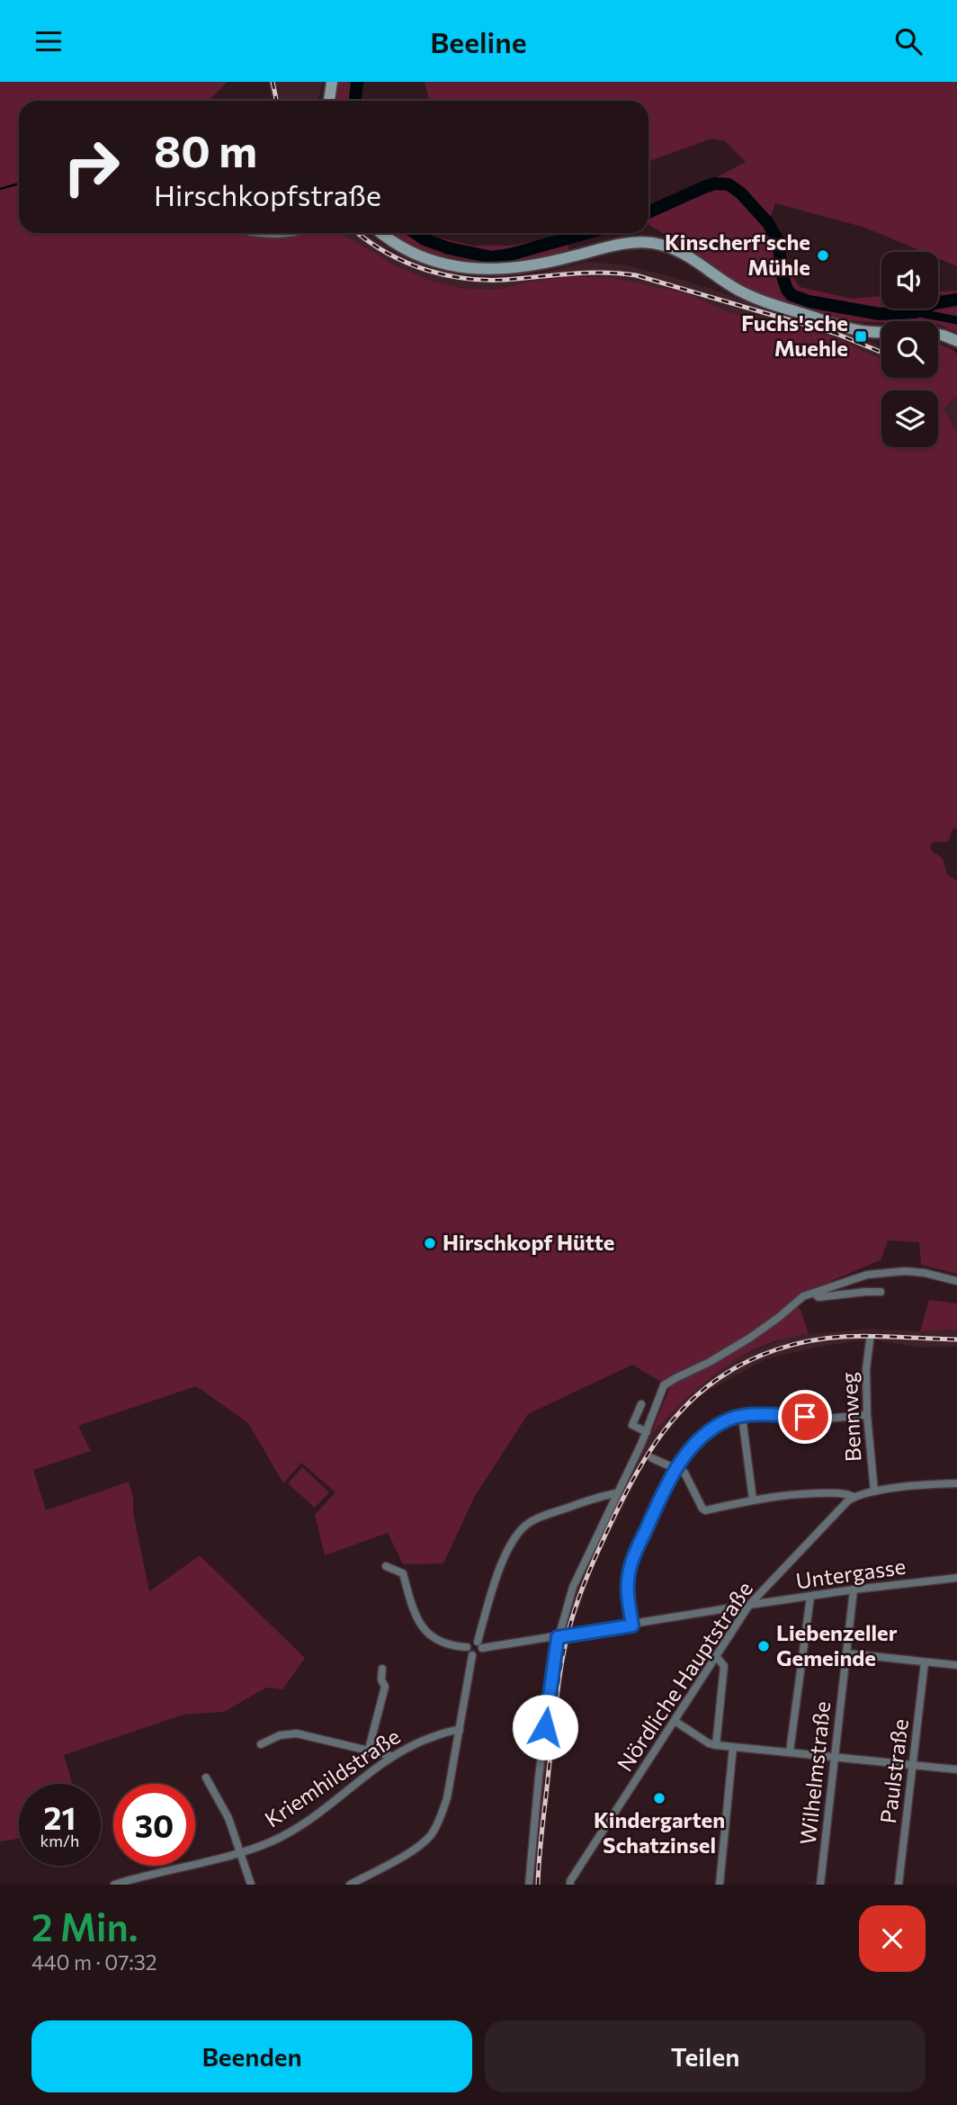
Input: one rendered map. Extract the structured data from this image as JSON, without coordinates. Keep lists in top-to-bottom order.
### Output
{
  "streets": {
    "street": [
      "Bennweg",
      "Untergasse",
      "Nördliche Hauptstraße",
      "Paulstraße",
      "Wilhelmstraße",
      "Kriemhildstraße"
    ]
  },
  "crossings": [
    ["Bennweg", "Nördliche Hauptstraße"],
    ["Untergasse", "Nördliche Hauptstraße"],
    ["Untergasse", "Wilhelmstraße"]
  ],
  "places": {
    "other": [
      "Kinscherf'sche Mühle",
      "Hirschkopf Hütte",
      "Liebenzeller Gemeinde",
      "Kindergarten Schatzinsel"
    ],
    "transit": ["Fuchs'sche Muehle"]
  },
  "page": {
    "header": "Beeline",
    "turn": ["80 m", "Hirschkopfstraße"],
    "speed": "21 km/h",
    "limit": "30",
    "heading": ["2 Min.", "440 m · 07:32"],
    "buttons": ["Beenden", "Teilen"]
  }
}
